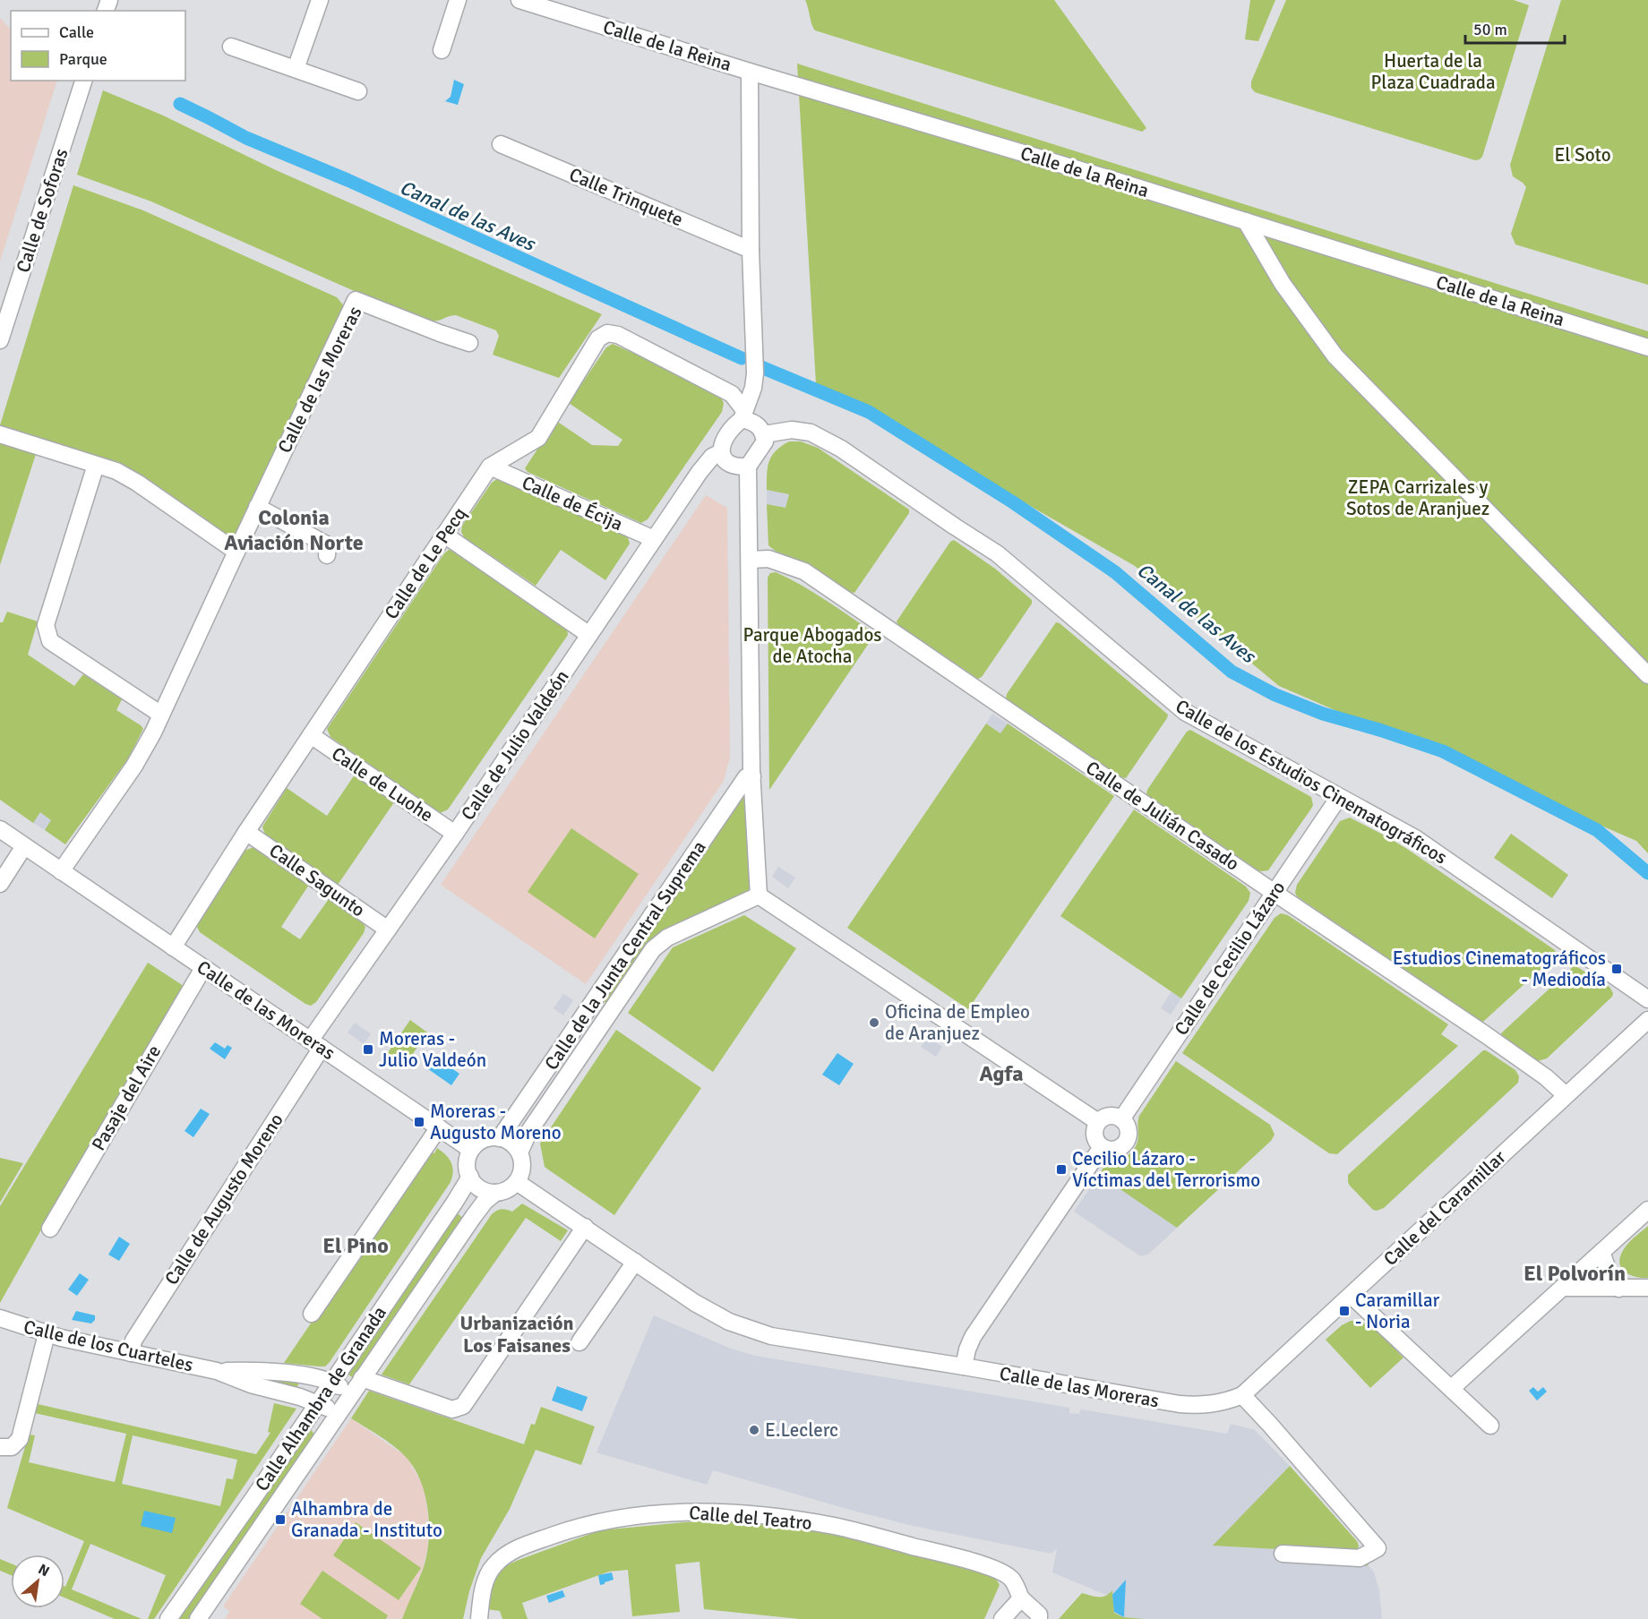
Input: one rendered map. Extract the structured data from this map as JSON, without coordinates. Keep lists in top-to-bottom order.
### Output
{
  "streets": {
    "street": [
      "Calle de la Reina",
      "Calle Trinquete",
      "Calle de Soforas",
      "Calle de las Moreras",
      "Calle de Écija",
      "Calle de Le Pecq",
      "Calle de Julio Valdeón",
      "Calle de los Estudios Cinematográficos",
      "Calle de Luohe",
      "Calle de Julián Casado",
      "Calle Sagunto",
      "Calle de la Junta Central Suprema",
      "Calle de Cecilio Lázaro",
      "Pasaje del Aire",
      "Calle de Augusto Moreno",
      "Calle del Caramillar",
      "Calle de los Cuarteles",
      "Calle Alhambra de Granada",
      "Calle del Teatro"
    ]
  },
  "crossings": [
    ["Calle de las Moreras", "Calle de Le Pecq"],
    ["Calle de las Moreras", "Calle de Julio Valdeón"],
    ["Calle de las Moreras", "Calle de la Junta Central Suprema"],
    ["Calle de las Moreras", "Pasaje del Aire"],
    ["Calle de las Moreras", "Calle de Augusto Moreno"],
    ["Calle de las Moreras", "Calle del Caramillar"],
    ["Calle de las Moreras", "Calle Alhambra de Granada"],
    ["Calle de Écija", "Calle de Le Pecq"],
    ["Calle de Écija", "Calle de Julio Valdeón"],
    ["Calle de Le Pecq", "Calle de Julio Valdeón"],
    ["Calle de Le Pecq", "Calle de los Estudios Cinematográficos"],
    ["Calle de Le Pecq", "Calle de Luohe"],
    ["Calle de Le Pecq", "Calle Sagunto"],
    ["Calle de Julio Valdeón", "Calle de los Estudios Cinematográficos"],
    ["Calle de Julio Valdeón", "Calle de Luohe"],
    ["Calle de Julio Valdeón", "Calle Sagunto"],
    ["Calle de Julio Valdeón", "Calle de Augusto Moreno"],
    ["Calle de los Estudios Cinematográficos", "Calle de Cecilio Lázaro"],
    ["Calle de Julián Casado", "Calle de Cecilio Lázaro"],
    ["Calle de Julián Casado", "Calle del Caramillar"],
    ["Calle de la Junta Central Suprema", "Calle Alhambra de Granada"],
    ["Calle de Augusto Moreno", "Calle de los Cuarteles"],
    ["Calle de los Cuarteles", "Calle Alhambra de Granada"]
  ],
  "districts": [
    "Colonia Aviación Norte",
    "Agfa",
    "El Pino",
    "El Polvorín",
    "Urbanización Los Faisanes"
  ],
  "water": ["Canal de las Aves"],
  "parks": [
    "Huerta de la Plaza Cuadrada",
    "El Soto",
    "ZEPA Carrizales y Sotos de Aranjuez",
    "Parque Abogados de Atocha"
  ],
  "places": {
    "transit": [
      "Estudios Cinematográficos - Mediodía",
      "Moreras - Julio Valdeón",
      "Moreras - Augusto Moreno",
      "Cecilio Lázaro - Víctimas del Terrorismo",
      "Caramillar - Noria",
      "Alhambra de Granada - Instituto"
    ],
    "other": ["Oficina de Empleo de Aranjuez", "E.Leclerc"]
  },
  "legend": ["Calle", "Parque"],
  "scale_bar": "50 m",
  "north": "top right"
}
